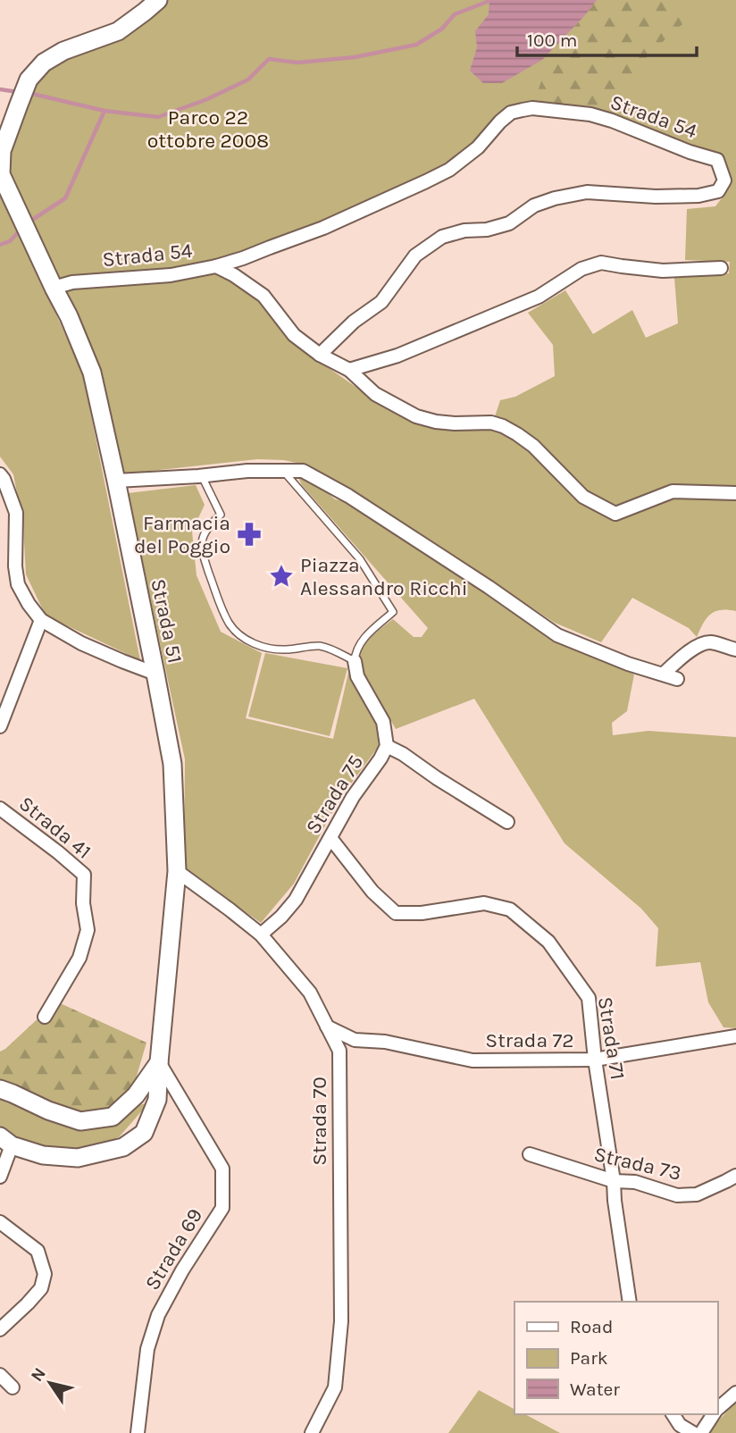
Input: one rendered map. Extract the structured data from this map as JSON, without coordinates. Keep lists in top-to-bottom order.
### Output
{
  "streets": {
    "street": [
      "Strada 54",
      "Strada 51",
      "Strada 75",
      "Strada 41",
      "Strada 71",
      "Strada 72",
      "Strada 70",
      "Strada 73",
      "Strada 69"
    ]
  },
  "crossings": [
    ["Strada 54", "Strada 51"],
    ["Strada 51", "Strada 70"],
    ["Strada 51", "Strada 69"],
    ["Strada 75", "Strada 71"],
    ["Strada 75", "Strada 70"],
    ["Strada 71", "Strada 72"],
    ["Strada 71", "Strada 73"],
    ["Strada 72", "Strada 70"]
  ],
  "parks": ["Parco 22 ottobre 2008"],
  "places": {
    "pharmacy": ["Farmacia del Poggio"],
    "place": ["Piazza Alessandro Ricchi"]
  },
  "legend": ["Road", "Park", "Water"],
  "scale_bar": "100 m",
  "north": "top left"
}
